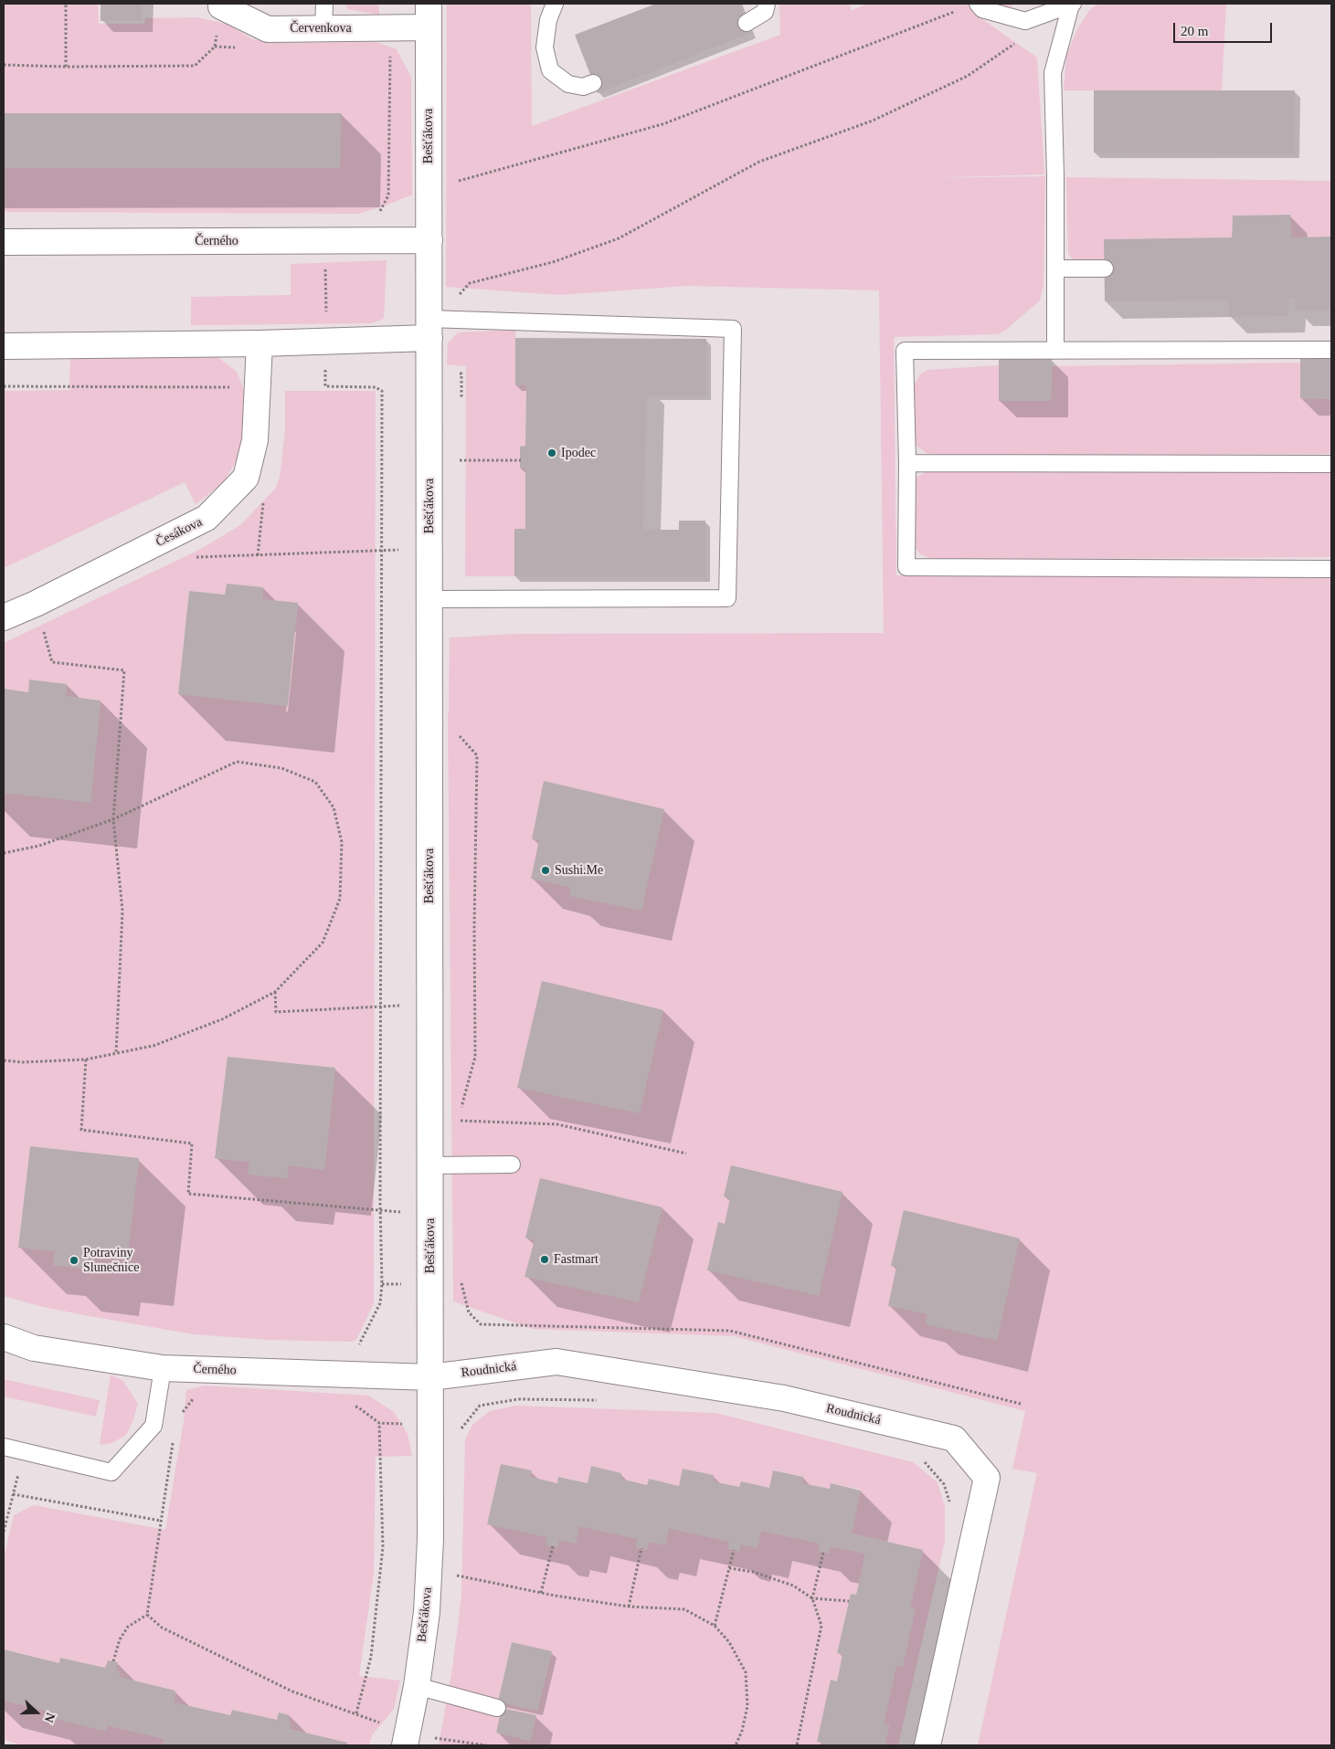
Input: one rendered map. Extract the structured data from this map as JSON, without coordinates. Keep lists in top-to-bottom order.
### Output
{
  "streets": {
    "street": [
      "Červenkova",
      "Bešťákova",
      "Černého",
      "Česákova",
      "Roudnická"
    ]
  },
  "crossings": [
    ["Červenkova", "Bešťákova"],
    ["Bešťákova", "Černého"],
    ["Bešťákova", "Roudnická"],
    ["Černého", "Roudnická"]
  ],
  "places": [
    "Ipodec",
    "Sushi.Me",
    "Fastmart",
    "Potraviny Slunečnice"
  ],
  "scale_bar": "20 m",
  "north": "right"
}
